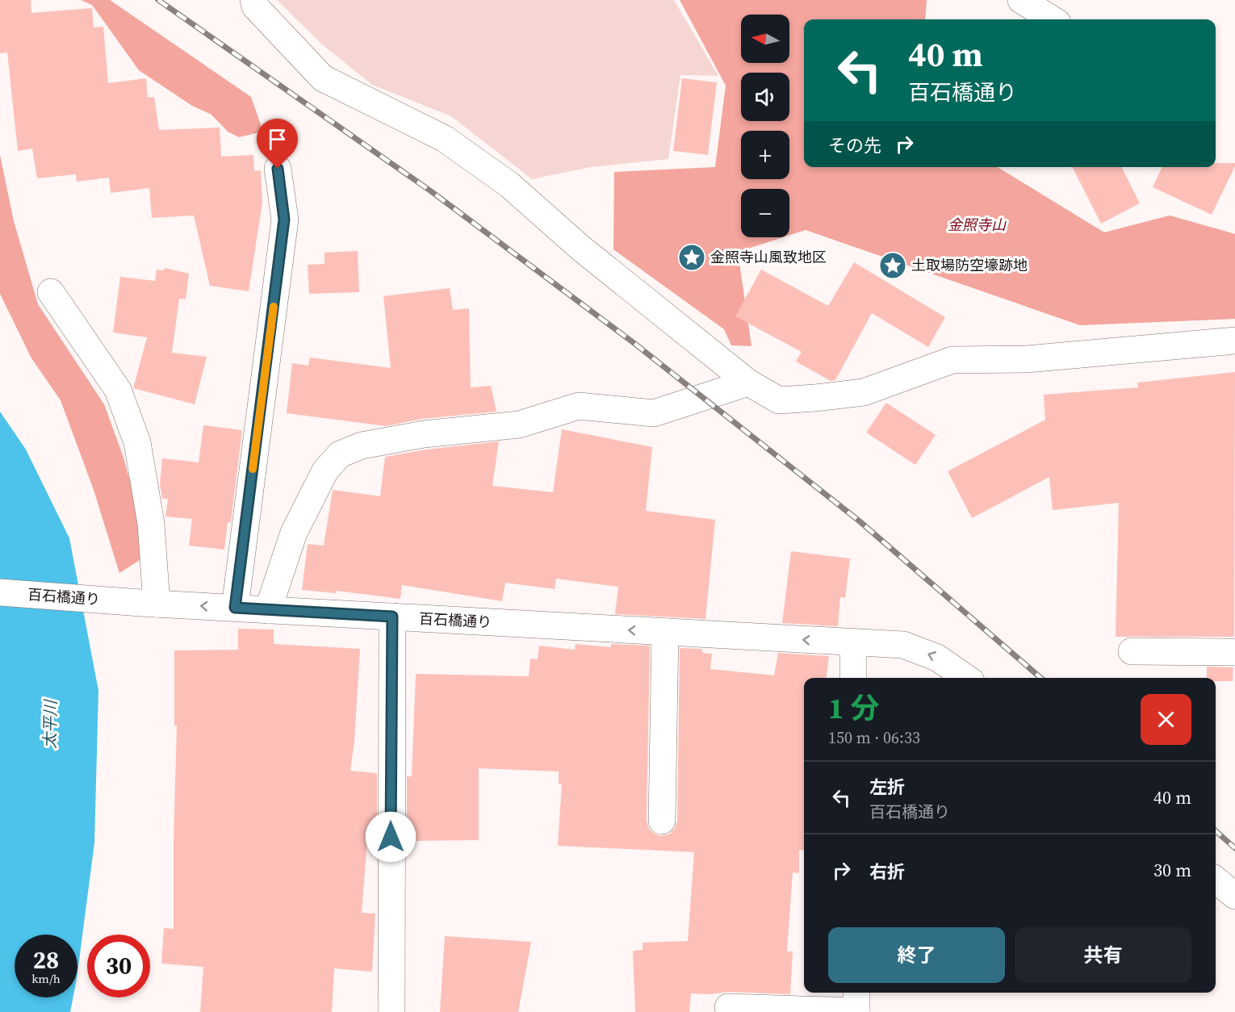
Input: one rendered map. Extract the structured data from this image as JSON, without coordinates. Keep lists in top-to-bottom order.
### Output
{
  "streets": {
    "street": ["百石橋通り"]
  },
  "one_way": ["百石橋通り"],
  "water": ["太平川"],
  "parks": ["金照寺山"],
  "places": {
    "place": ["金照寺山風致地区", "土取場防空壕跡地"]
  },
  "north": "left",
  "page": {
    "map_buttons": ["+", "−"],
    "turn": ["40 m", "百石橋通り"],
    "then": "その先",
    "heading": ["1 分", "150 m · 06:33"],
    "list": [
      {
        "name": "左折",
        "note": "百石橋通り",
        "value": "40 m"
      },
      {
        "name": "右折",
        "value": "30 m"
      }
    ],
    "buttons": ["終了", "共有"],
    "speed": "28 km/h",
    "limit": "30"
  }
}
